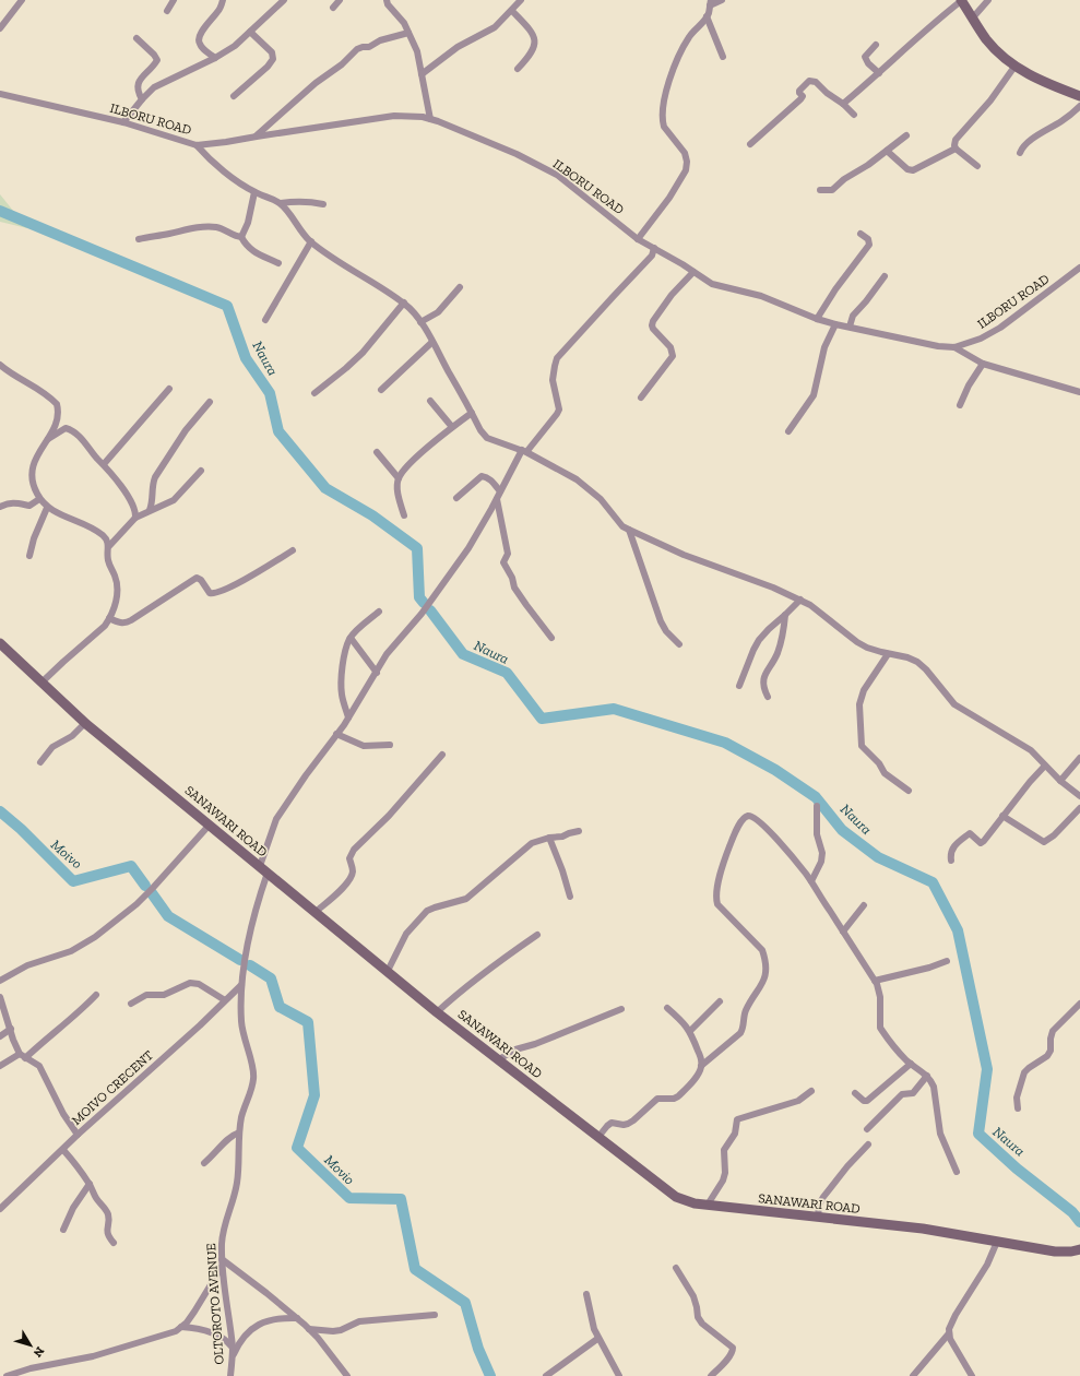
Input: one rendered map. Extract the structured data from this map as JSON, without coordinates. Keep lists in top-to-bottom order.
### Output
{
  "streets": {
    "street": [
      "ILBORU ROAD",
      "SANAWARI ROAD",
      "MOIVO CRECENT",
      "OLTOROTO AVENUE"
    ]
  },
  "crossings": [
    ["ILBORU ROAD", "OLTOROTO AVENUE"],
    ["SANAWARI ROAD", "OLTOROTO AVENUE"],
    ["MOIVO CRECENT", "OLTOROTO AVENUE"]
  ],
  "water": ["Naura", "Moivo", "Movio"],
  "north": "bottom right"
}
